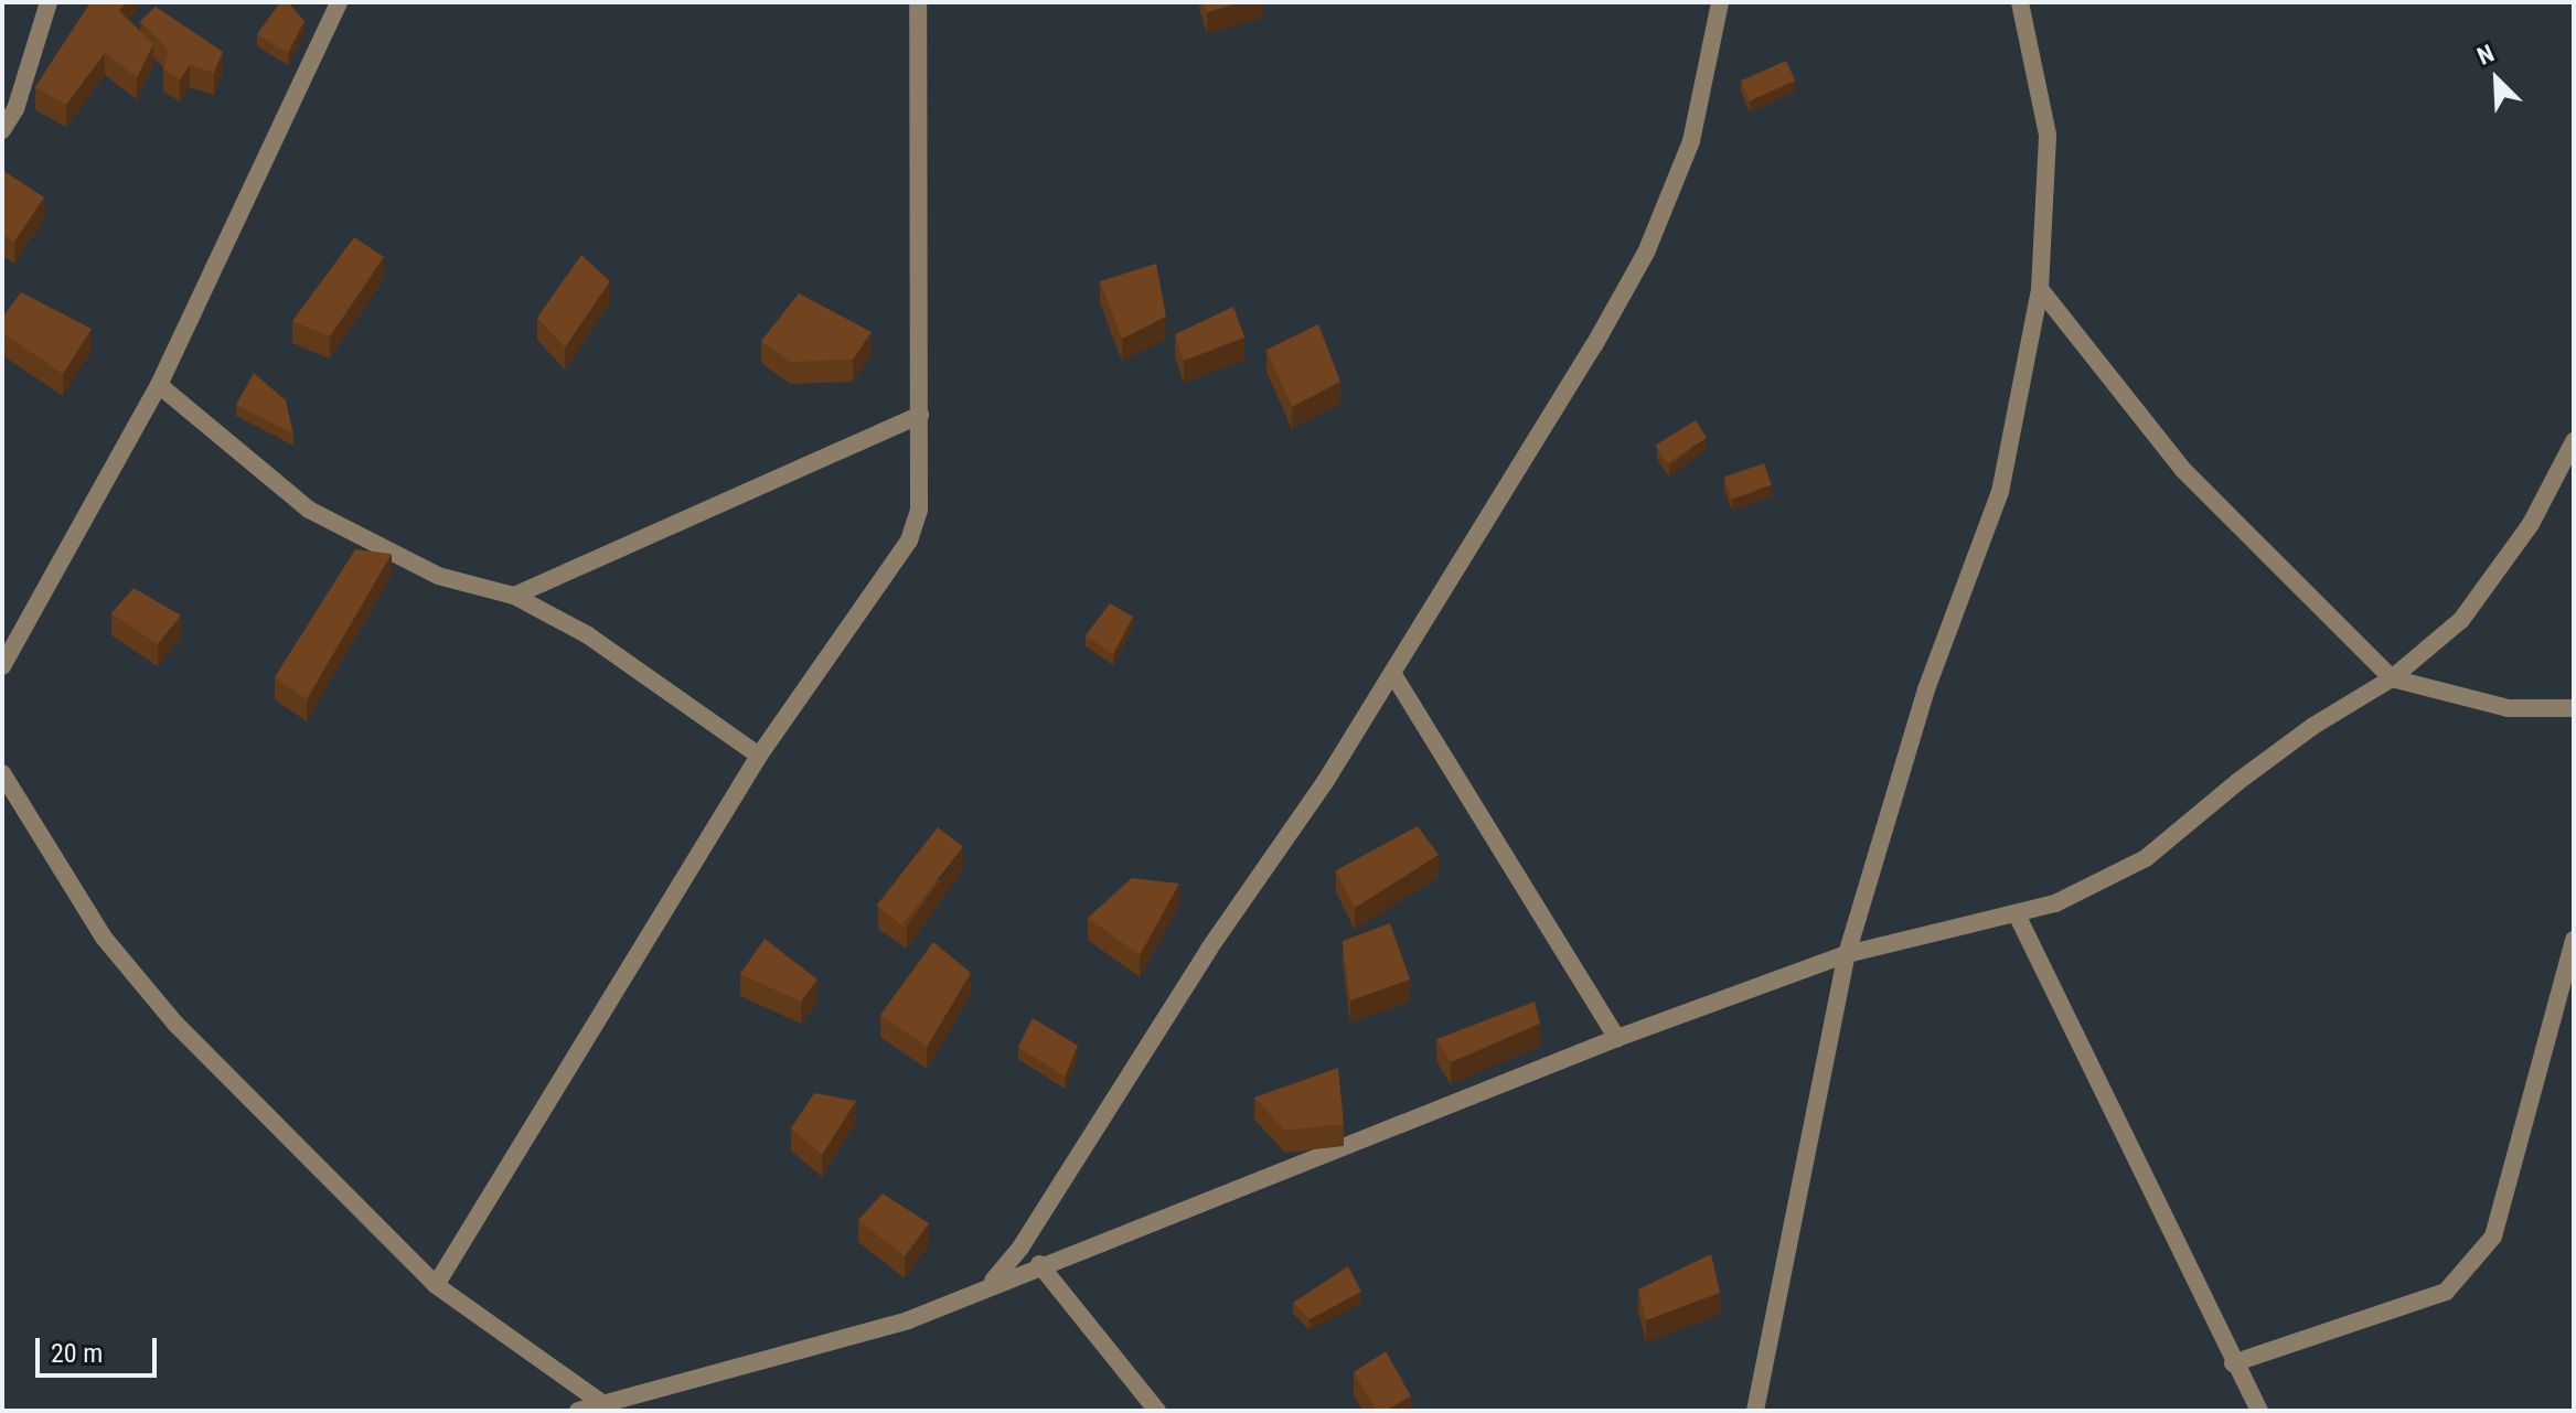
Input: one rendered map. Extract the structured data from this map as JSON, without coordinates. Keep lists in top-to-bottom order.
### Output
{
  "scale_bar": "20 m",
  "north": "top left"
}
